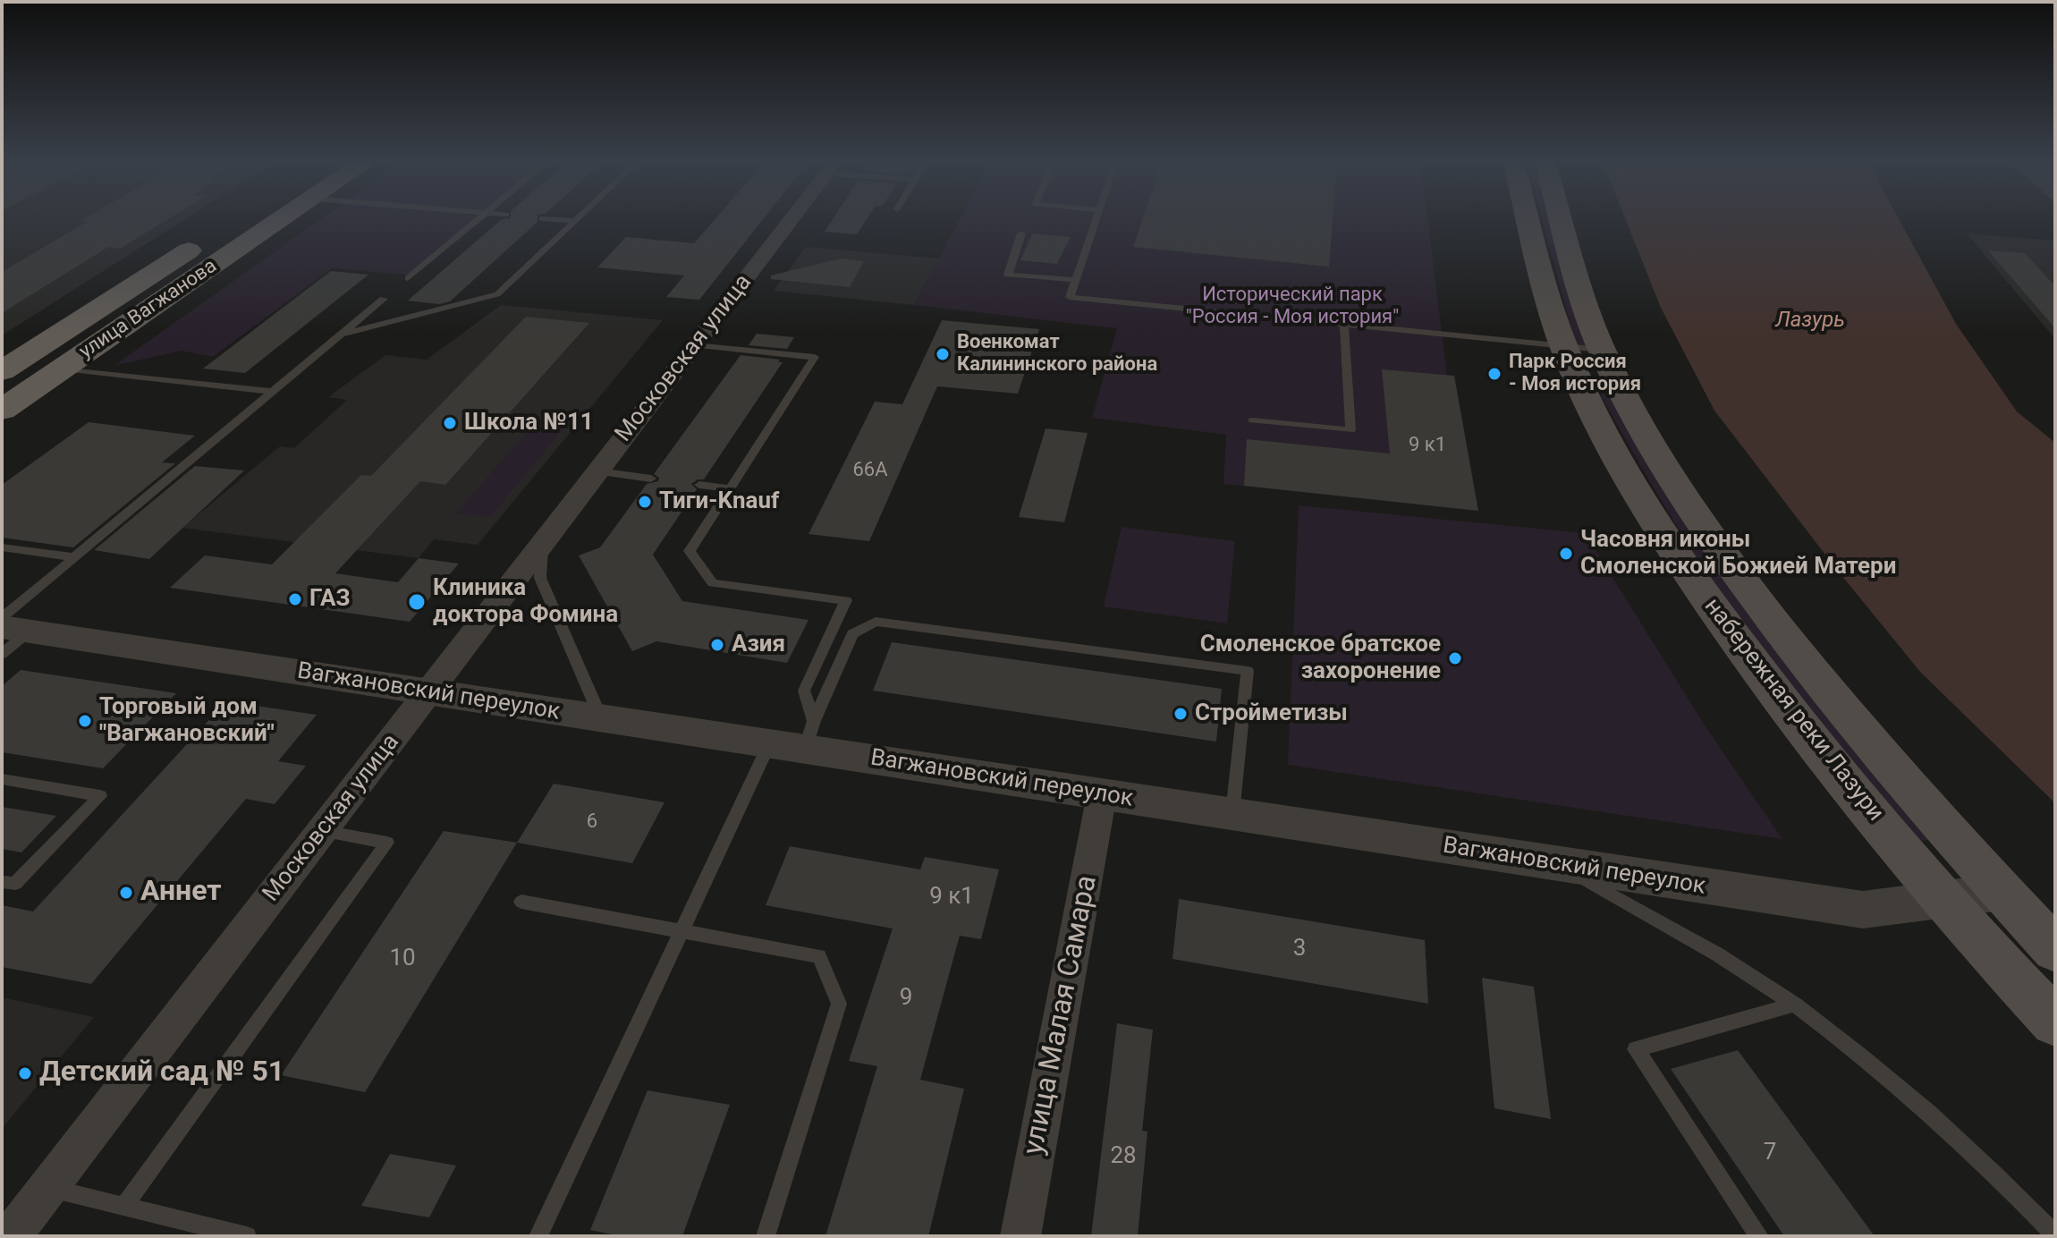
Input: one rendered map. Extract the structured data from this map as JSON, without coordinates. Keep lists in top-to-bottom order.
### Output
{
  "streets": {
    "main road": ["улица Вагжанова", "набережная реки Лазури"],
    "street": ["Московская улица", "Вагжановский переулок", "улица Малая Самара"]
  },
  "crossings": [
    ["Московская улица", "Вагжановский переулок"],
    ["Вагжановский переулок", "набережная реки Лазури"],
    ["Вагжановский переулок", "улица Малая Самара"]
  ],
  "water": ["Лазурь"],
  "parks": ["Исторический парк \"Россия - Моя история\""],
  "places": [
    "Военкомат Калининского района",
    "Парк Россия - Моя история",
    "Школа №11",
    "Тиги-Knauf",
    "Часовня иконы Смоленской Божией Матери",
    "ГАЗ",
    "Клиника доктора Фомина",
    "Азия",
    "Смоленское братское захоронение",
    "Стройметизы",
    "Торговый дом \"Вагжановский\"",
    "Аннет",
    "Детский сад № 51"
  ],
  "house_numbers": [
    "9 к1",
    "66А",
    "6",
    "9 к1",
    "3",
    "10",
    "9",
    "7",
    "28"
  ]
}
